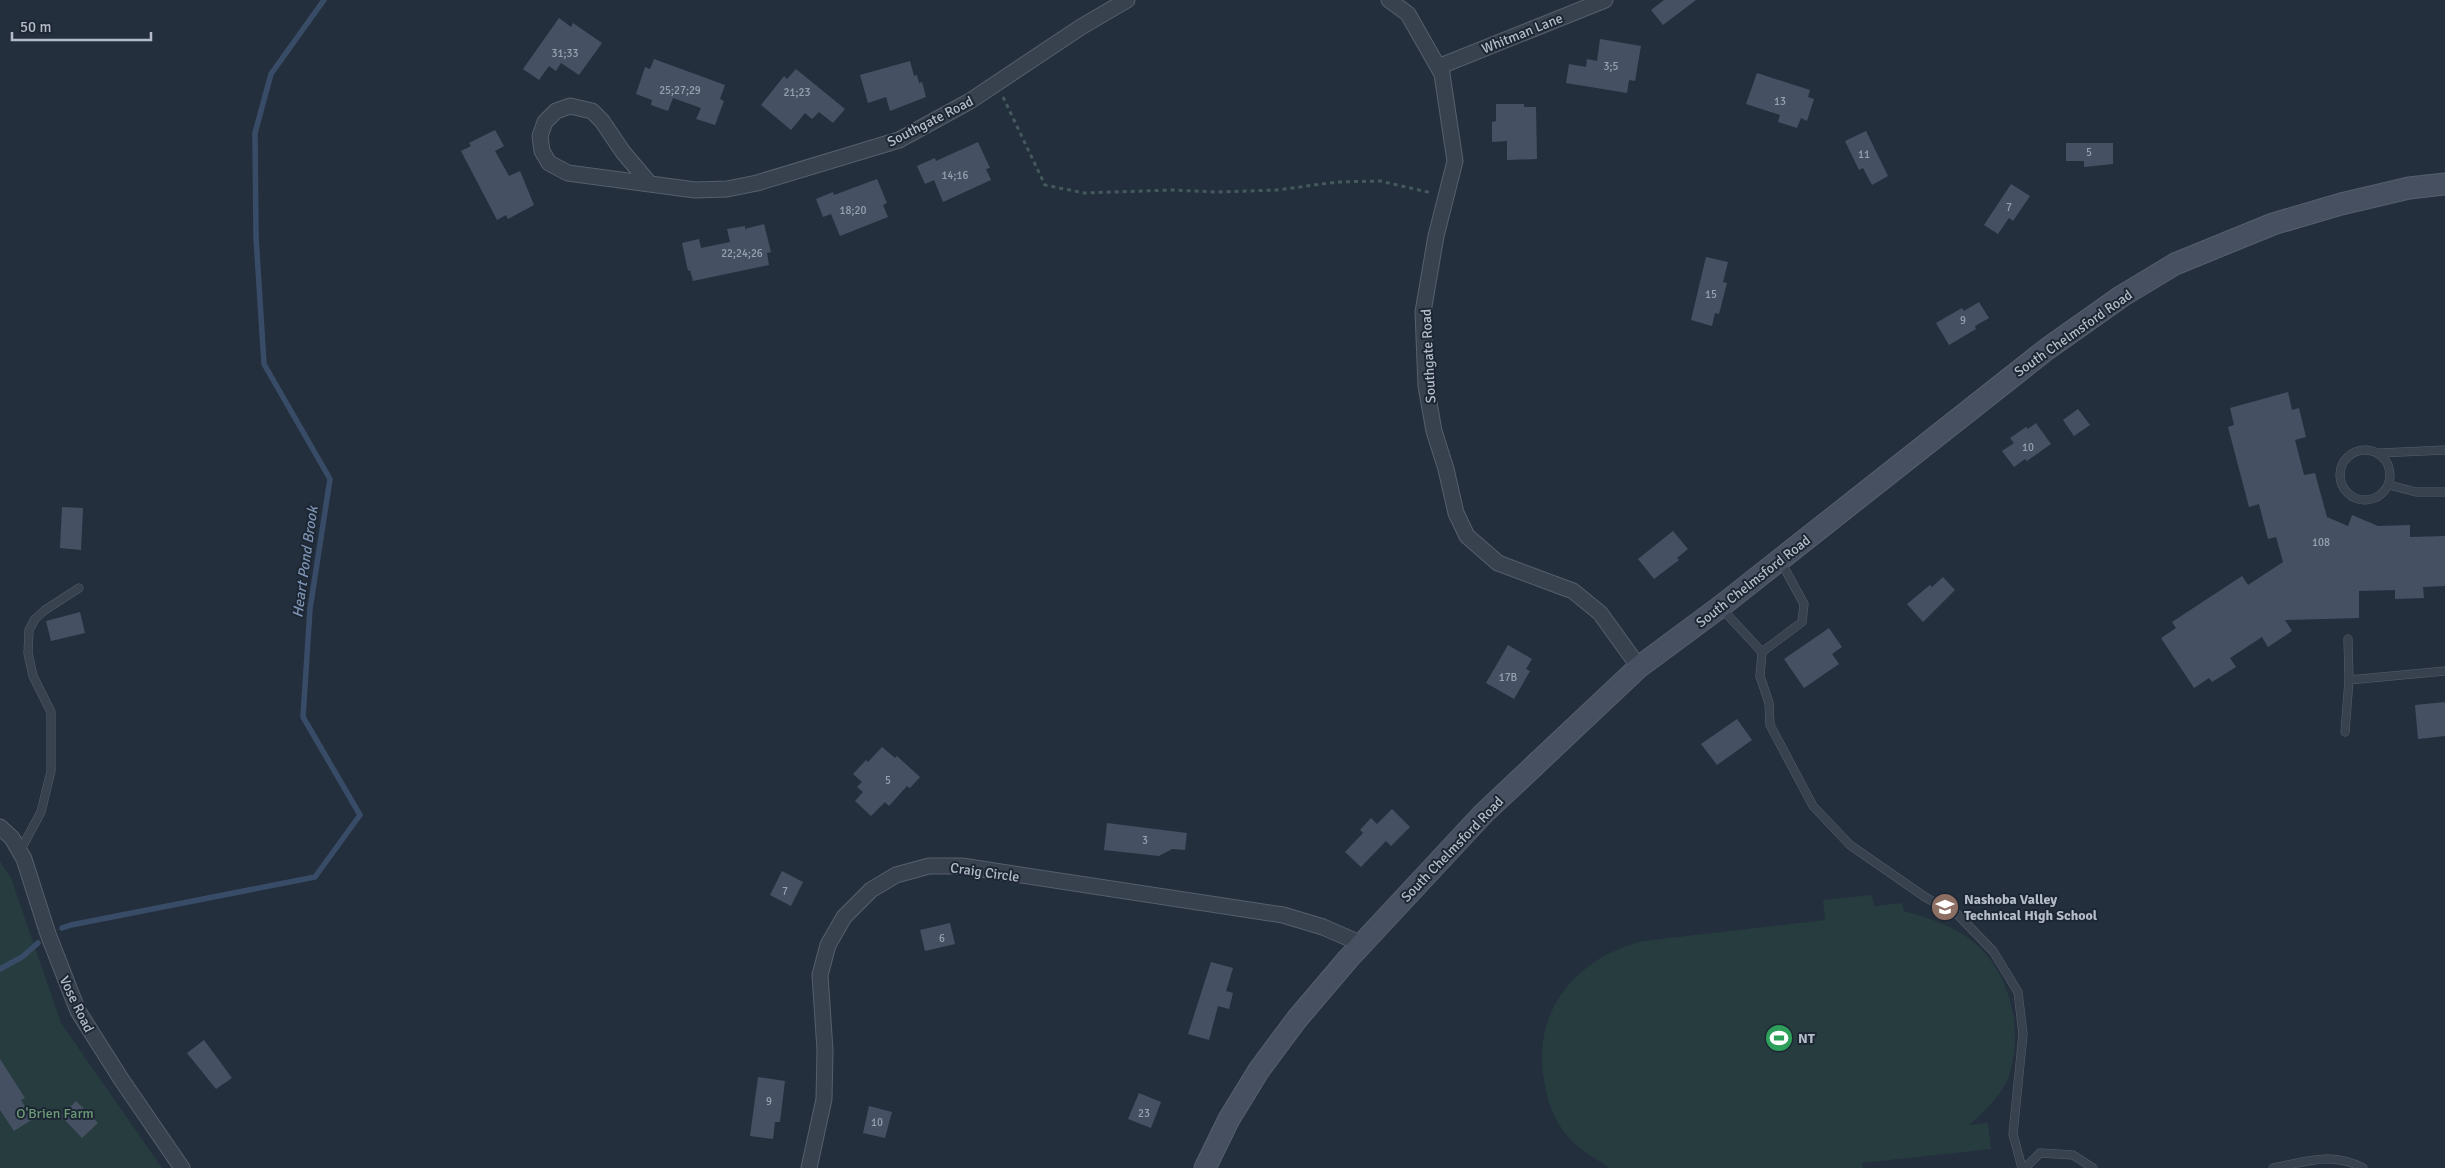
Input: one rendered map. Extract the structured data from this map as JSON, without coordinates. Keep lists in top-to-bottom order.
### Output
{
  "streets": {
    "main road": ["South Chelmsford Road"],
    "street": [
      "Whitman Lane",
      "Southgate Road",
      "Craig Circle",
      "Vose Road"
    ]
  },
  "crossings": [
    ["Whitman Lane", "Southgate Road"],
    ["Southgate Road", "South Chelmsford Road"],
    ["South Chelmsford Road", "Craig Circle"]
  ],
  "water": ["Heart Pond Brook"],
  "parks": ["O'Brien Farm"],
  "places": {
    "school or university": ["Nashoba Valley Technical High School"],
    "sports": ["NT"]
  },
  "house_numbers": [
    "31;33",
    "3;5",
    "25;27;29",
    "21;23",
    "13",
    "5",
    "11",
    "14;16",
    "7",
    "18;20",
    "22;24;26",
    "15",
    "9",
    "10",
    "108",
    "17B",
    "5",
    "3",
    "7",
    "6",
    "9",
    "23",
    "10"
  ],
  "scale_bar": "50 m"
}
